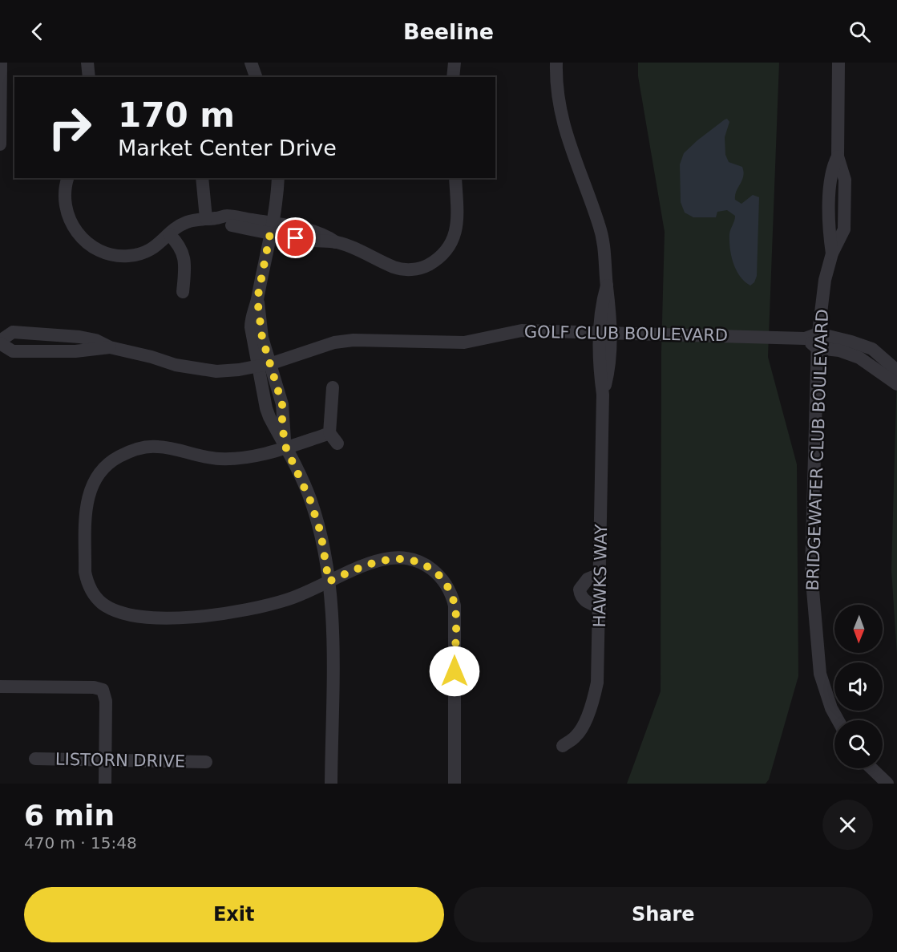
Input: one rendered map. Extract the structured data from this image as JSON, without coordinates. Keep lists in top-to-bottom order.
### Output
{
  "streets": {
    "street": [
      "GOLF CLUB BOULEVARD",
      "BRIDGEWATER CLUB BOULEVARD",
      "HAWKS WAY",
      "LISTORN DRIVE"
    ]
  },
  "crossings": [
    ["GOLF CLUB BOULEVARD", "BRIDGEWATER CLUB BOULEVARD"],
    ["GOLF CLUB BOULEVARD", "HAWKS WAY"]
  ],
  "north": "bottom",
  "page": {
    "header": "Beeline",
    "turn": ["170 m", "Market Center Drive"],
    "heading": ["6 min", "470 m · 15:48"],
    "buttons": ["Exit", "Share"]
  }
}
